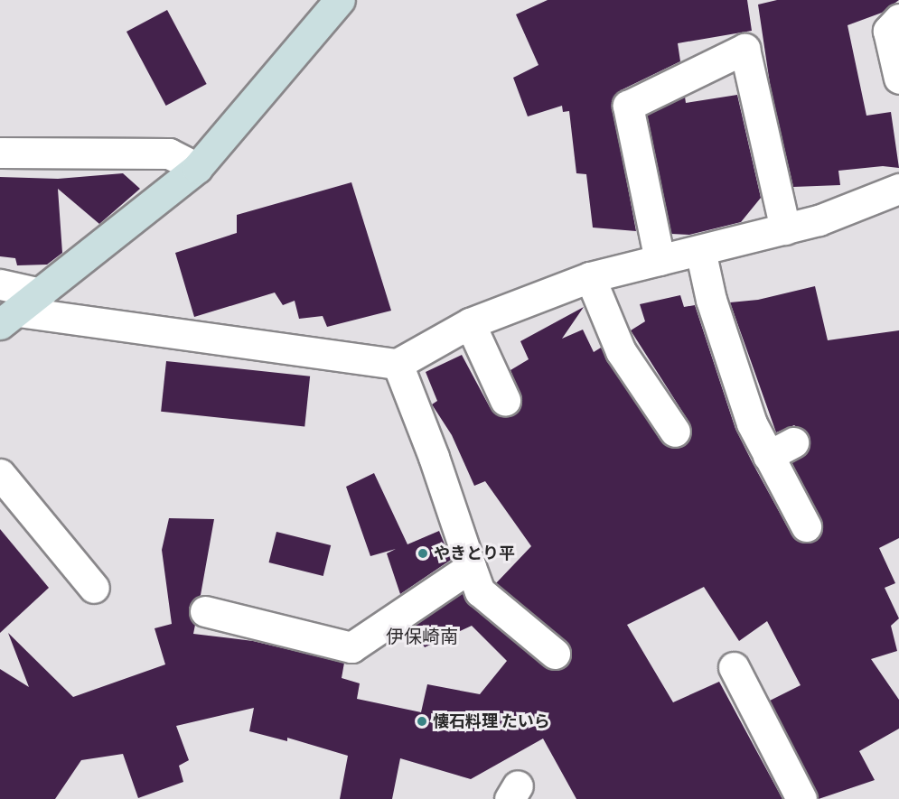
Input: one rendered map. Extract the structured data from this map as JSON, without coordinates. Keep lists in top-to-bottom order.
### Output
{
  "districts": ["伊保崎南"],
  "places": ["やきとり平", "懐石料理 たいら"]
}
